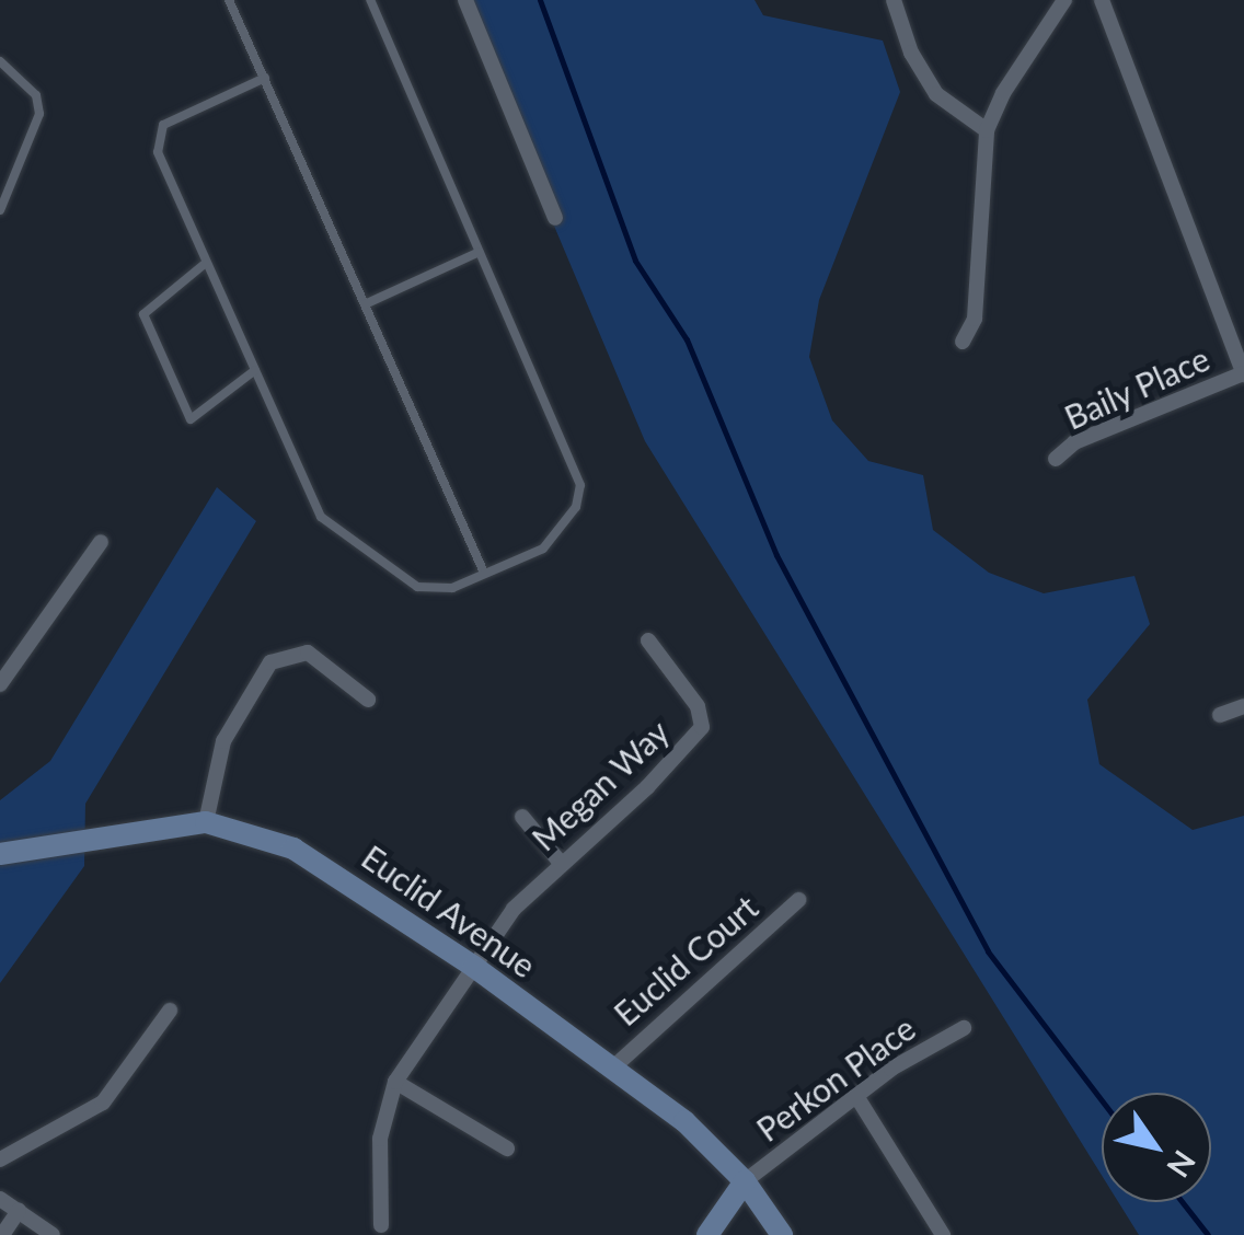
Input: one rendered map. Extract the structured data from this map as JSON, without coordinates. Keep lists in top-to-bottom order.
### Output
{
  "streets": {
    "main road": ["Euclid Avenue"],
    "street": [
      "Baily Place",
      "Megan Way",
      "Euclid Court",
      "Perkon Place"
    ]
  },
  "crossings": [
    ["Megan Way", "Euclid Avenue"],
    ["Euclid Avenue", "Euclid Court"],
    ["Euclid Avenue", "Perkon Place"]
  ],
  "north": "bottom right"
}
